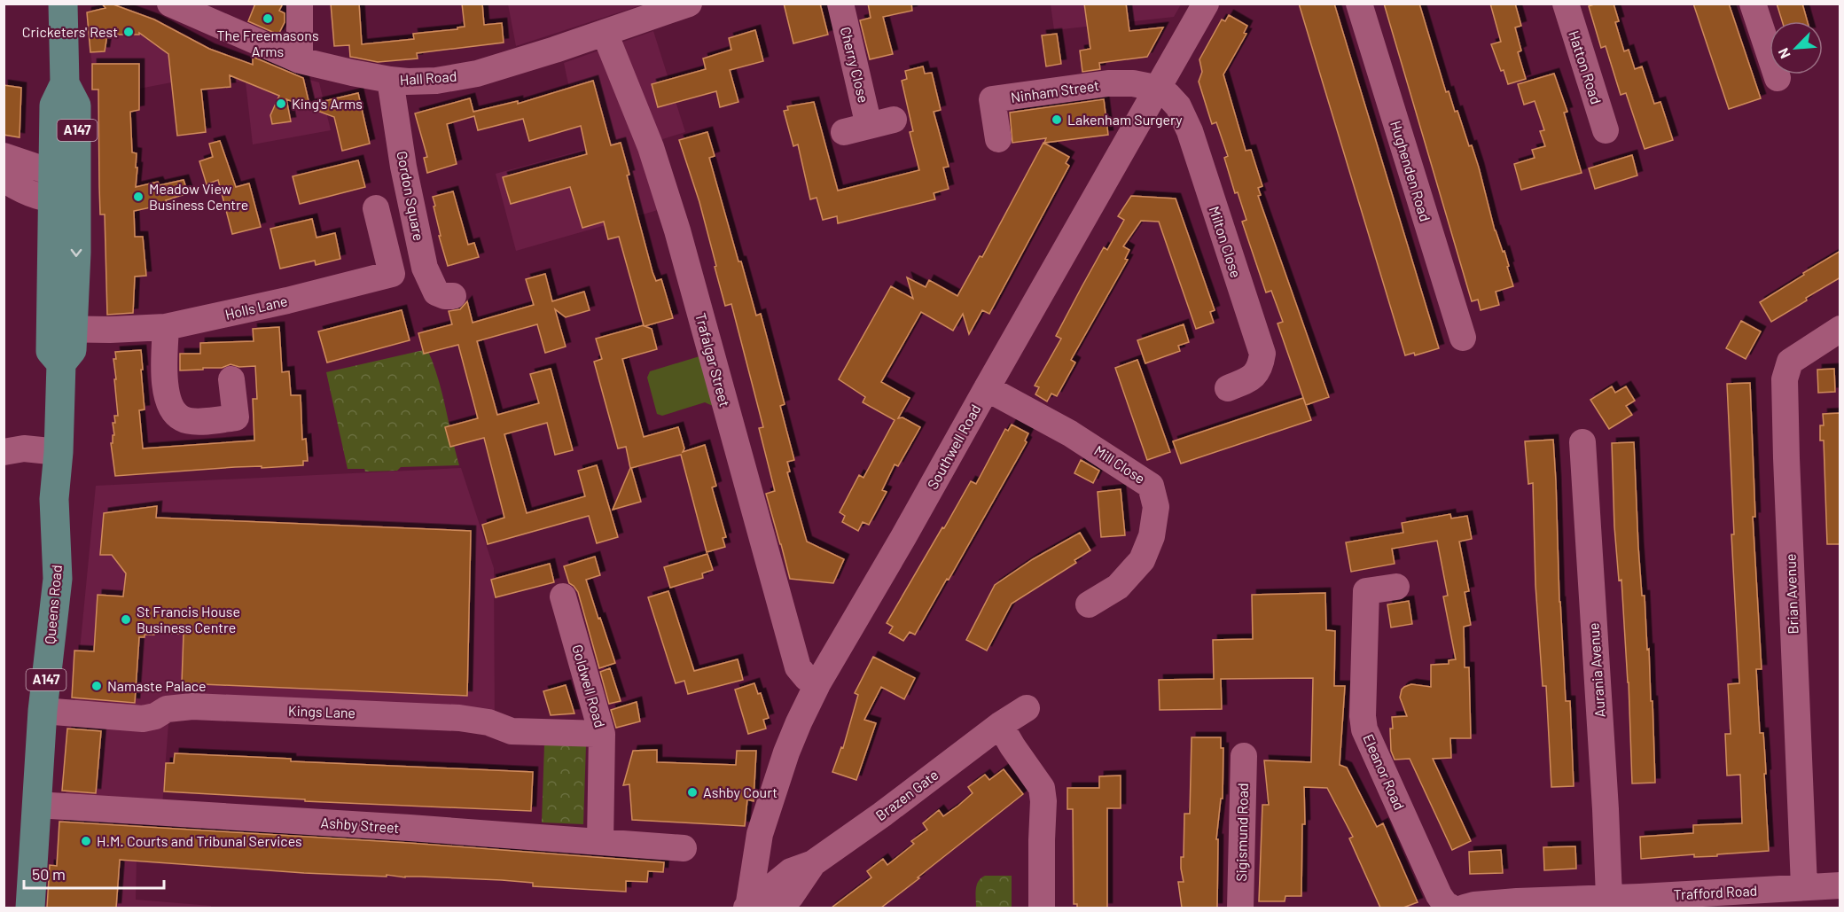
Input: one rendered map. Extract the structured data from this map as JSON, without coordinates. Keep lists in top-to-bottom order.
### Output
{
  "streets": {
    "main road": ["A147", "Queens Road"],
    "street": [
      "Cherry Close",
      "Hatton Road",
      "Hall Road",
      "Ninham Street",
      "Hughenden Road",
      "Gordon Square",
      "Milton Close",
      "Holls Lane",
      "Trafalgar Street",
      "Southwell Road",
      "Mill Close",
      "Brian Avenue",
      "Aurania Avenue",
      "Goldwell Road",
      "Kings Lane",
      "Eleanor Road",
      "Brazen Gate",
      "Ashby Street",
      "Sigismund Road",
      "Trafford Road"
    ]
  },
  "crossings": [
    ["Hall Road", "Gordon Square"],
    ["Hall Road", "Trafalgar Street"],
    ["Ninham Street", "Milton Close"],
    ["Ninham Street", "Southwell Road"],
    ["Milton Close", "Southwell Road"],
    ["Holls Lane", "Queens Road"],
    ["Trafalgar Street", "Southwell Road"],
    ["Southwell Road", "Mill Close"],
    ["Southwell Road", "Brazen Gate"],
    ["Brian Avenue", "Trafford Road"],
    ["Queens Road", "Kings Lane"],
    ["Queens Road", "Ashby Street"],
    ["Aurania Avenue", "Trafford Road"],
    ["Goldwell Road", "Kings Lane"],
    ["Goldwell Road", "Ashby Street"]
  ],
  "places": [
    "The Freemasons Arms",
    "Cricketers' Rest",
    "King's Arms",
    "Lakenham Surgery",
    "Meadow View Business Centre",
    "St Francis House Business Centre",
    "Namaste Palace",
    "Ashby Court",
    "H.M. Courts and Tribunal Services"
  ],
  "scale_bar": "50 m",
  "north": "bottom left"
}
